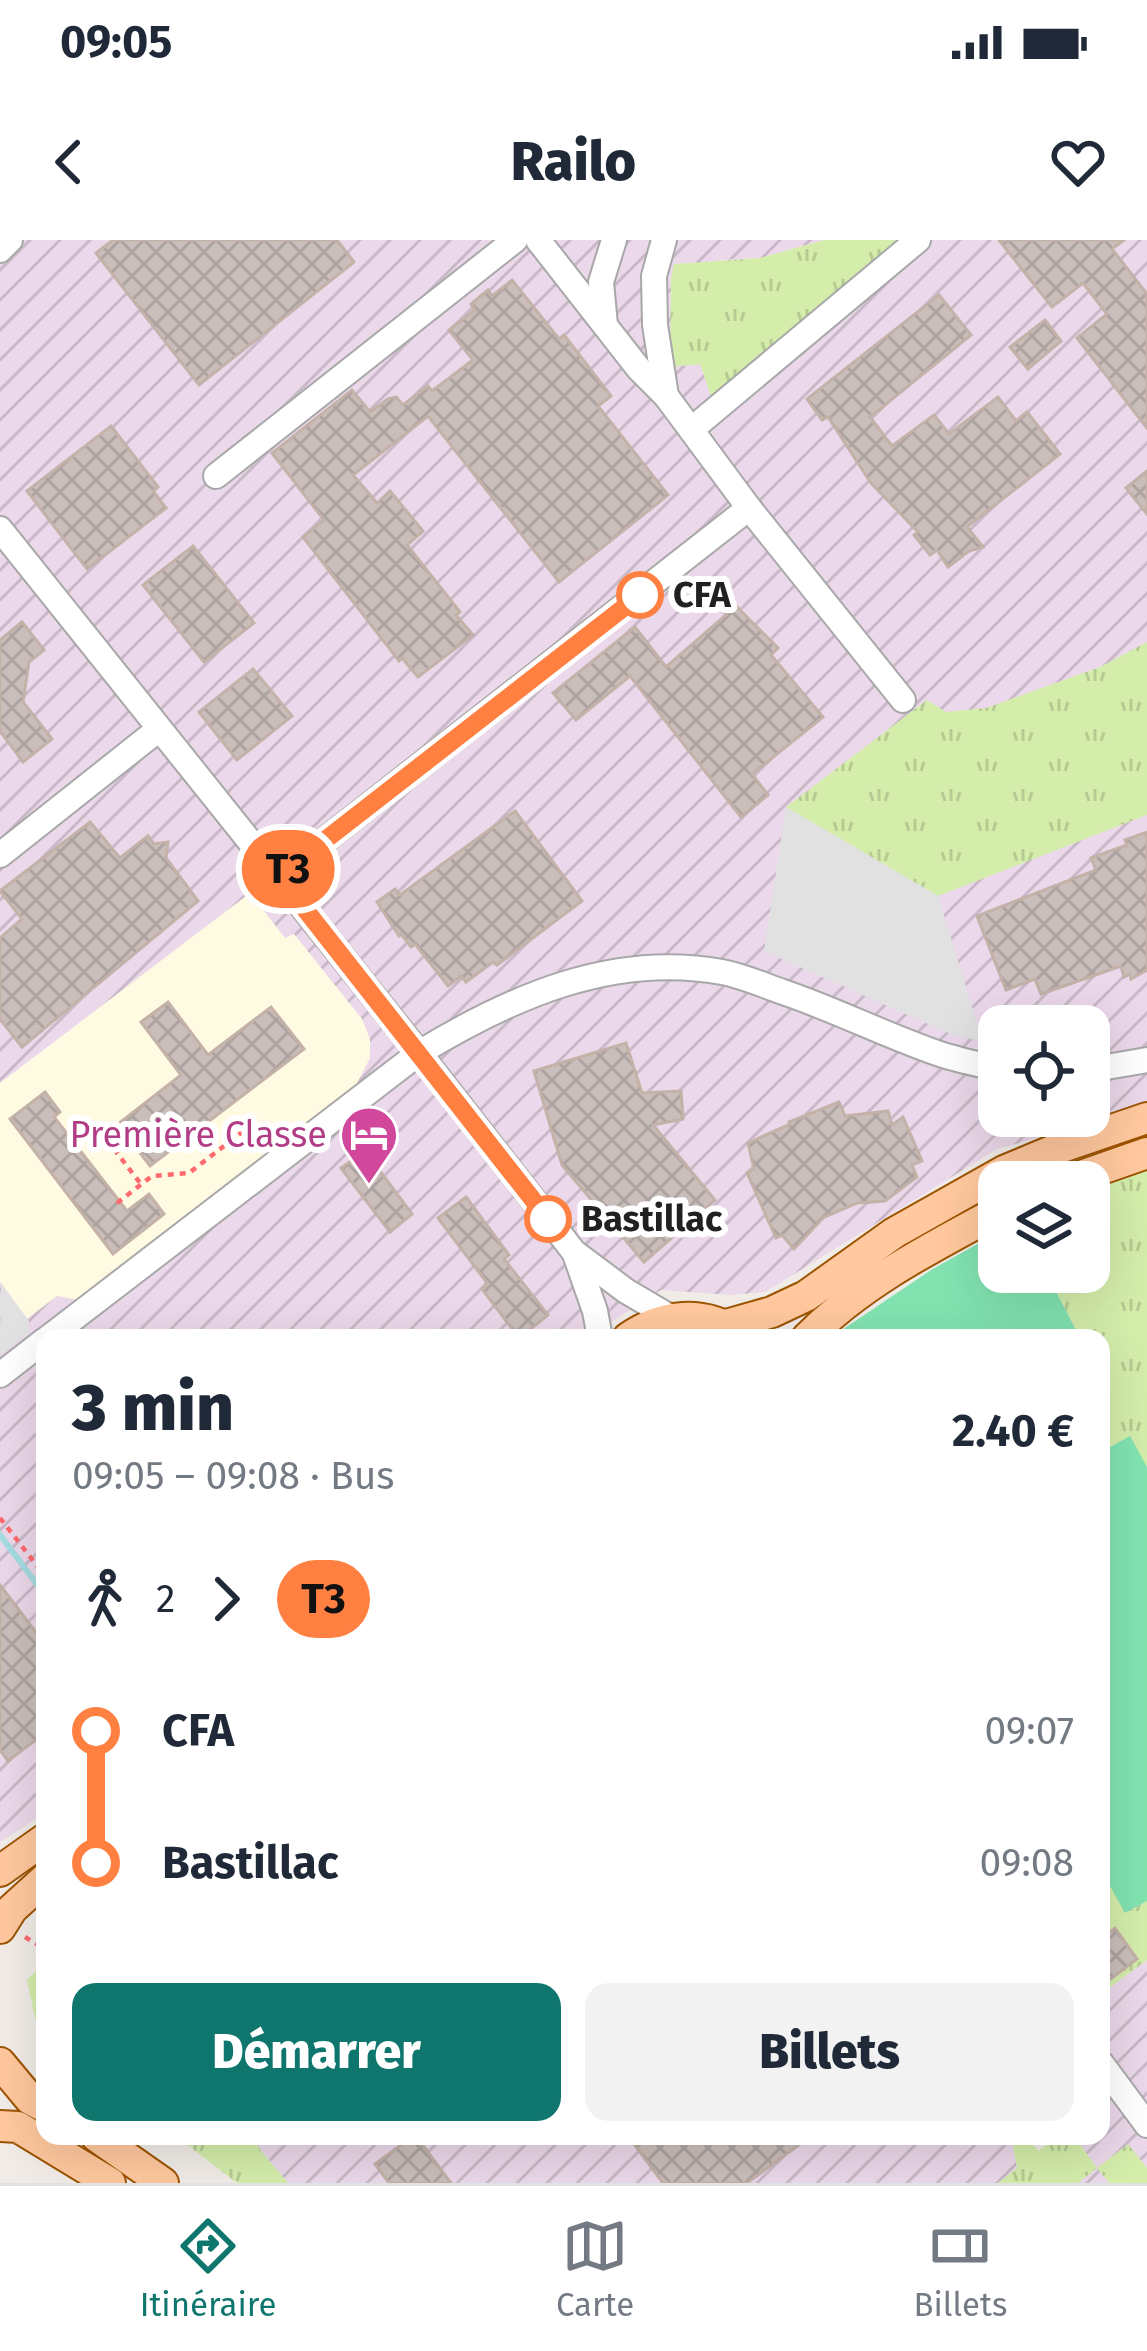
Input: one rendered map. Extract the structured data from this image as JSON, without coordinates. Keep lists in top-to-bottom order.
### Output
{
  "places": {
    "other": ["CFA", "Bastillac"],
    "hotel": ["Première Classe"]
  },
  "lines": ["bus line T3"],
  "page": {
    "status": "09:05",
    "header": "Railo",
    "on_map": "T3",
    "heading": ["3 min", "09:05 – 09:08 · Bus", "2.40 €"],
    "legs": ["2", "T3"],
    "list": [
      {
        "name": "CFA",
        "value": "09:07"
      },
      {
        "name": "Bastillac",
        "value": "09:08"
      }
    ],
    "buttons": ["Démarrer", "Billets"],
    "tabs": ["Itinéraire", "Carte", "Billets"]
  }
}
